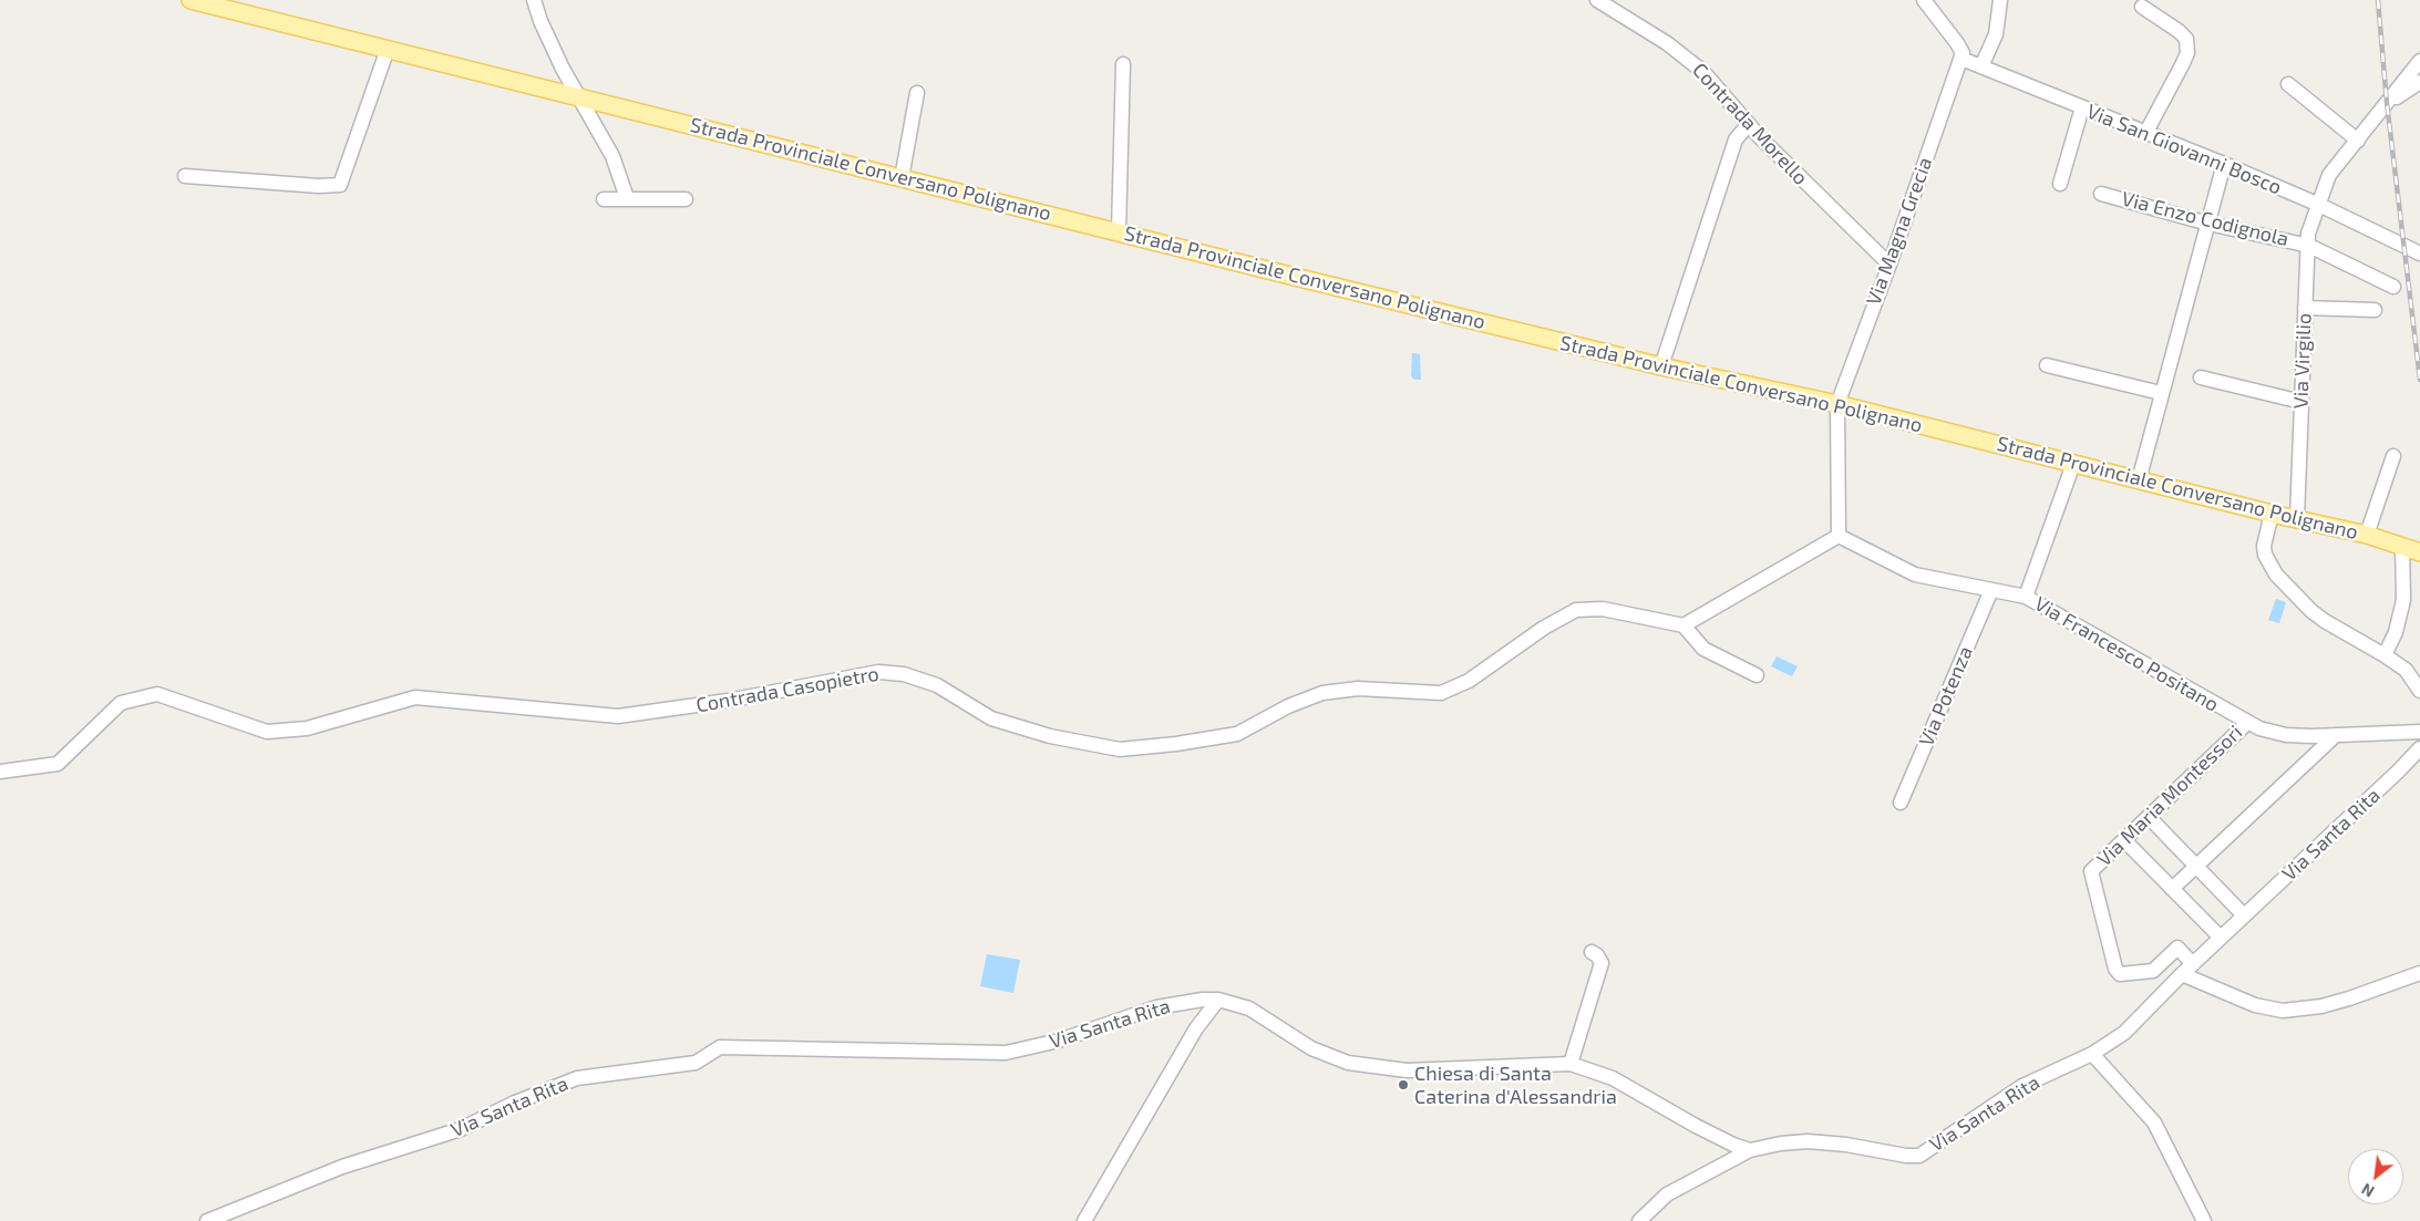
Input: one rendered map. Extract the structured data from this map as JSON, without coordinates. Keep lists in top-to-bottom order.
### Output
{
  "streets": {
    "main road": ["Strada Provinciale Conversano Polignano"],
    "street": [
      "Contrada Morello",
      "Via San Giovanni Bosco",
      "Via Enzo Codignola",
      "Via Magna Grecia",
      "Via Virgilio",
      "Via Francesco Positano",
      "Contrada Casopietro",
      "Via Potenza",
      "Via Maria Montessori",
      "Via Santa Rita"
    ]
  },
  "crossings": [
    ["Contrada Morello", "Via Magna Grecia"],
    ["Via San Giovanni Bosco", "Via Magna Grecia"],
    ["Via San Giovanni Bosco", "Via Virgilio"],
    ["Strada Provinciale Conversano Polignano", "Via Magna Grecia"],
    ["Strada Provinciale Conversano Polignano", "Via Virgilio"],
    ["Via Enzo Codignola", "Via Virgilio"],
    ["Via Francesco Positano", "Via Potenza"],
    ["Via Francesco Positano", "Via Maria Montessori"],
    ["Via Maria Montessori", "Via Santa Rita"]
  ],
  "places": ["Chiesa di Santa Caterina d'Alessandria"],
  "north": "bottom left"
}
